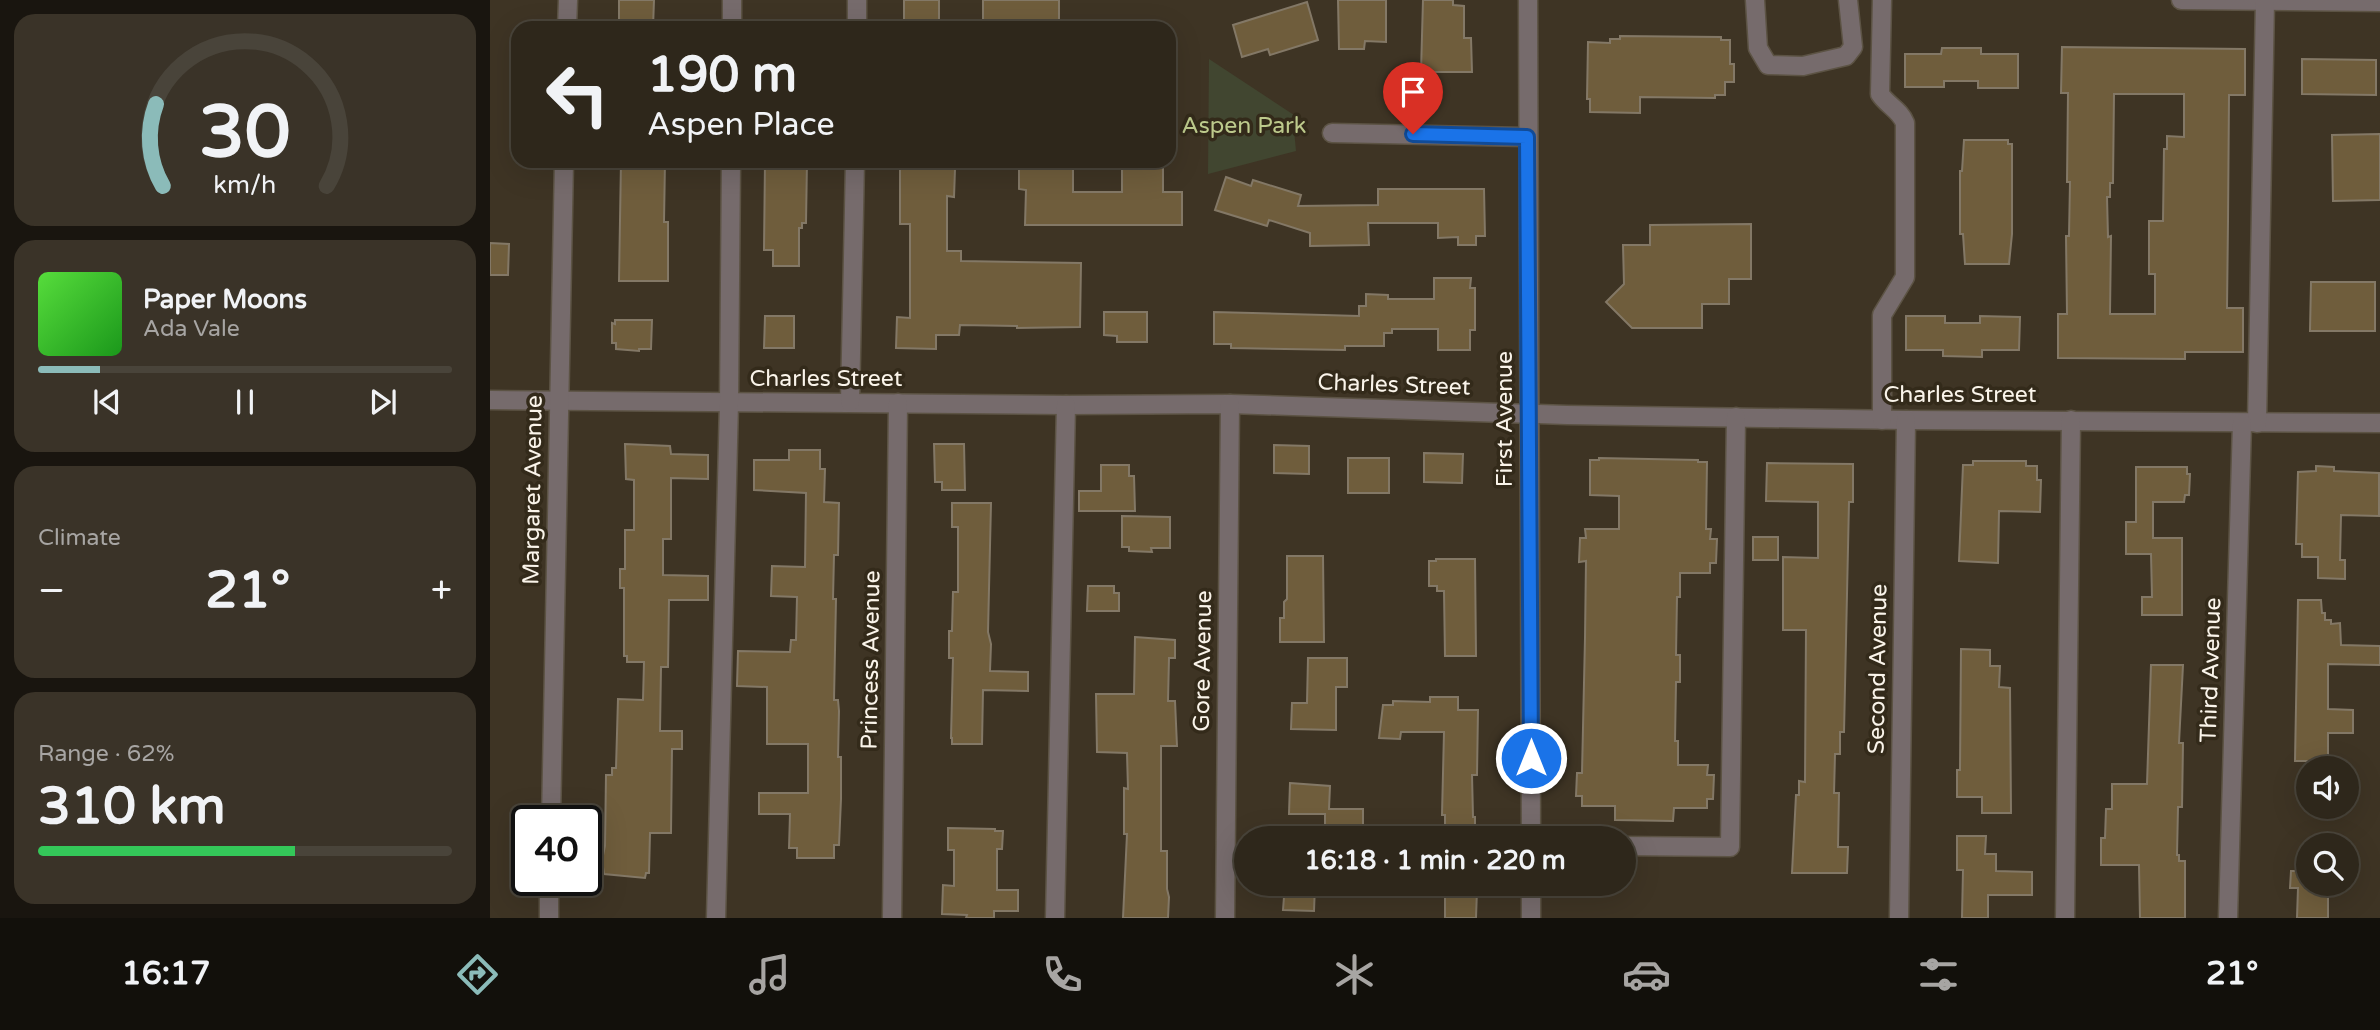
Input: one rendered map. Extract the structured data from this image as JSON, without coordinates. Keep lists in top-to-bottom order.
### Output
{
  "streets": {
    "street": [
      "Charles Street",
      "First Avenue",
      "Margaret Avenue",
      "Princess Avenue",
      "Gore Avenue",
      "Second Avenue",
      "Third Avenue"
    ]
  },
  "crossings": [
    ["Charles Street", "First Avenue"],
    ["Charles Street", "Margaret Avenue"],
    ["Charles Street", "Princess Avenue"],
    ["Charles Street", "Gore Avenue"],
    ["Charles Street", "Second Avenue"],
    ["Charles Street", "Third Avenue"]
  ],
  "parks": ["Aspen Park"],
  "page": {
    "turn": ["190 m", "Aspen Place"],
    "song": ["Paper Moons", "Ada Vale"],
    "tile": [
      "Climate",
      ["Range · 62%", "310 km"]
    ],
    "heat": ["−", "21°", "+"],
    "limit": "40",
    "trip": "16:18 · 1 min · 220 m",
    "tabs": ["16:17", "21°"],
    "gauge": ["30", "km/h"]
  }
}
